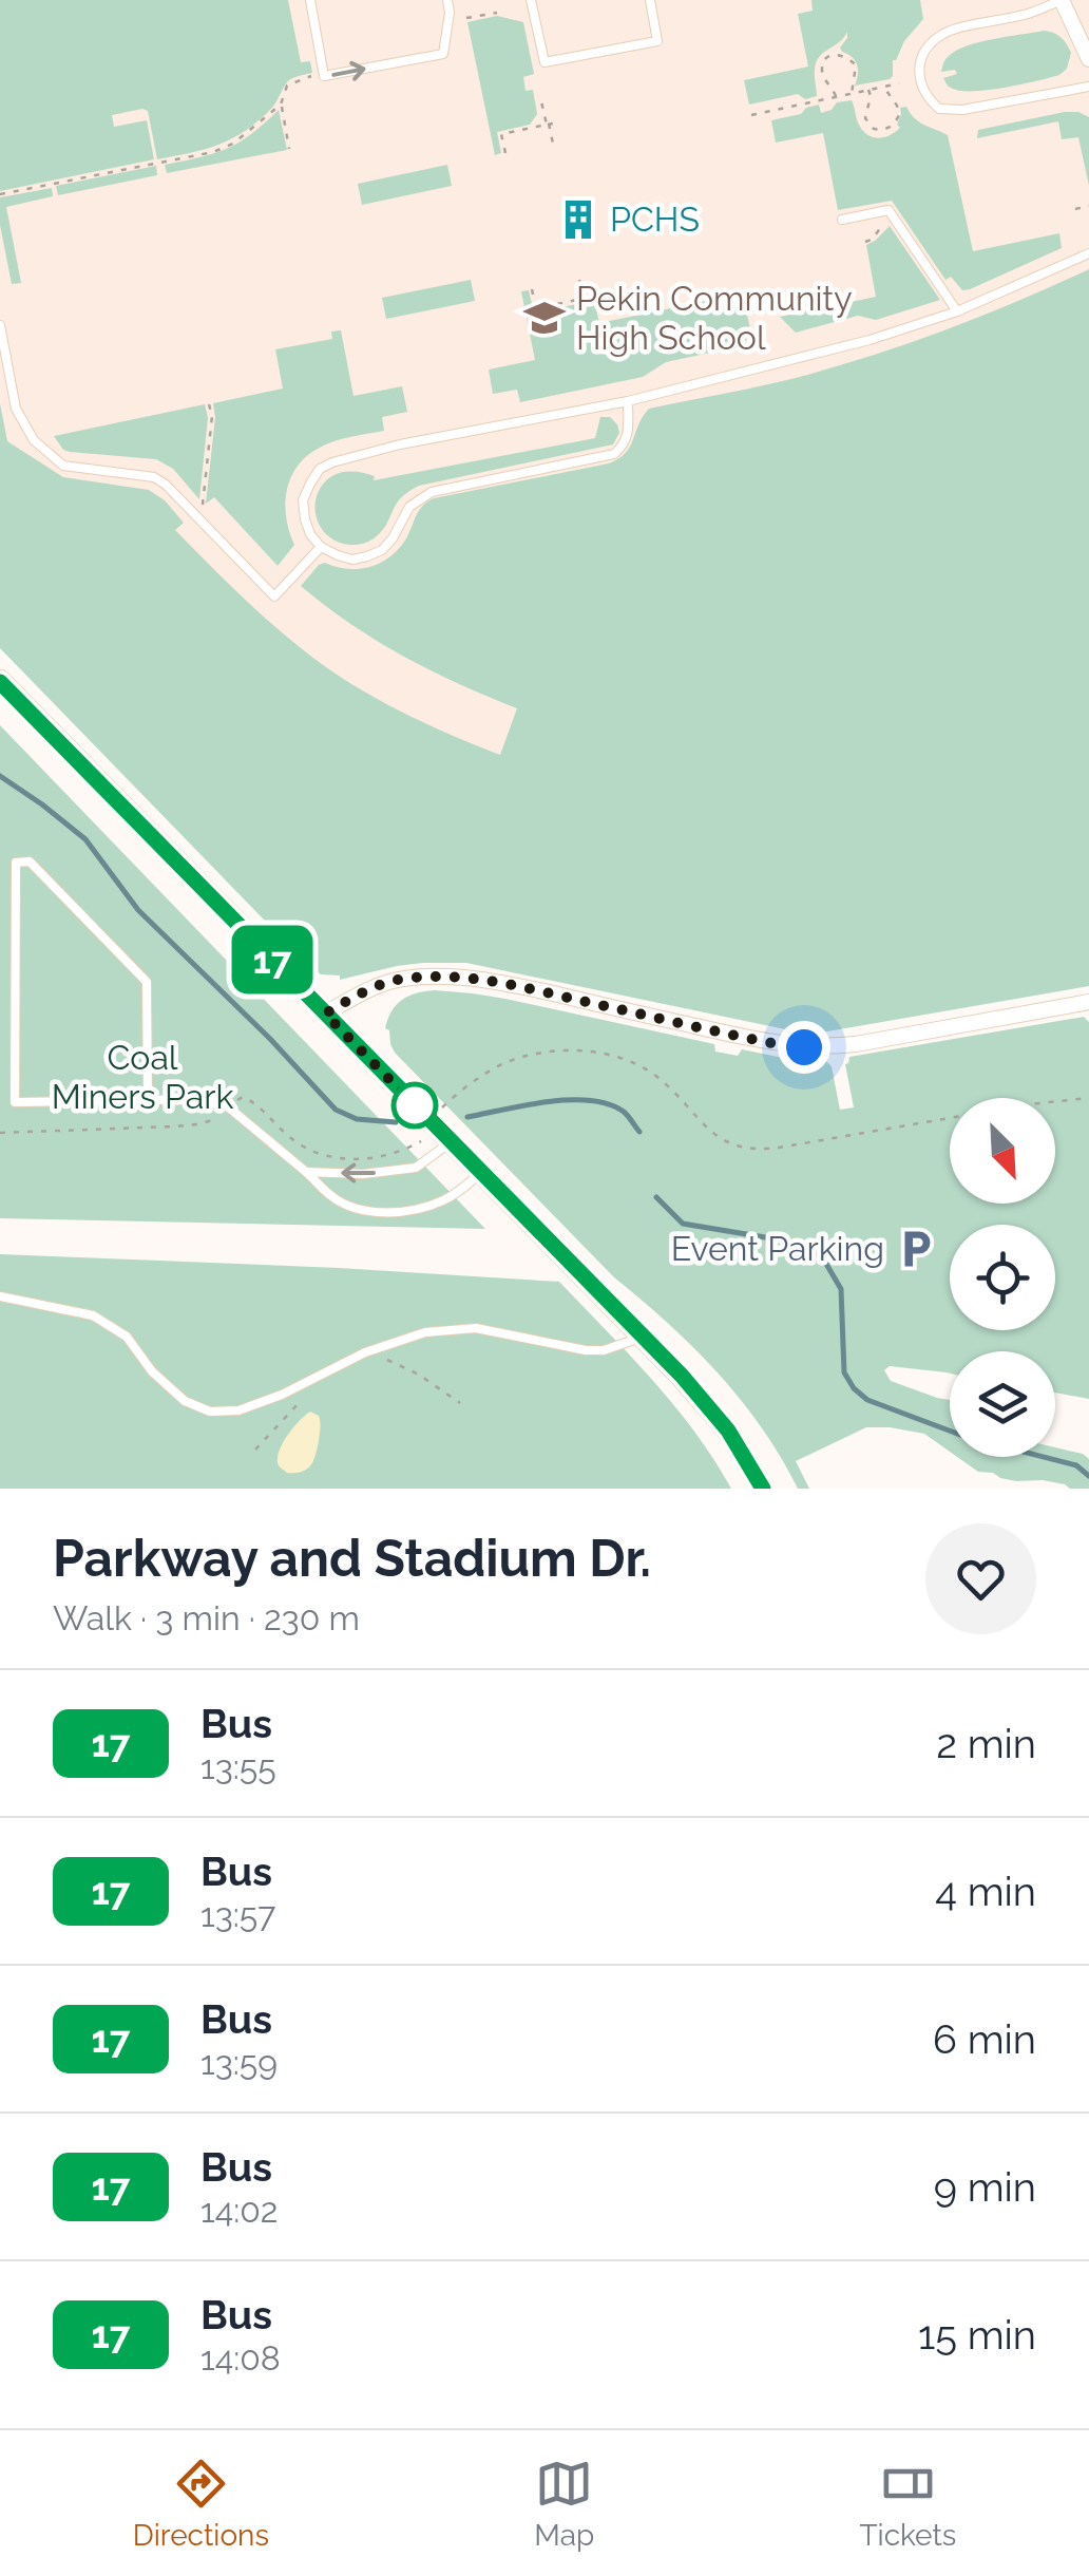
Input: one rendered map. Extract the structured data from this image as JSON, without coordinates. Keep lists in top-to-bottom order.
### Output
{
  "parks": ["Coal Miners Park"],
  "places": {
    "building": ["PCHS"],
    "school or university": ["Pekin Community High School"],
    "parking": ["Event Parking"]
  },
  "lines": ["bus line 17"],
  "north": "bottom right",
  "page": {
    "on_map": "17",
    "heading": ["Parkway and Stadium Dr.", "Walk · 3 min · 230 m"],
    "list": [
      {
        "mark": "17",
        "name": "Bus",
        "note": "13:55",
        "value": "2 min"
      },
      {
        "mark": "17",
        "name": "Bus",
        "note": "13:57",
        "value": "4 min"
      },
      {
        "mark": "17",
        "name": "Bus",
        "note": "13:59",
        "value": "6 min"
      },
      {
        "mark": "17",
        "name": "Bus",
        "note": "14:02",
        "value": "9 min"
      },
      {
        "mark": "17",
        "name": "Bus",
        "note": "14:08",
        "value": "15 min"
      }
    ],
    "tabs": ["Directions", "Map", "Tickets"]
  }
}
